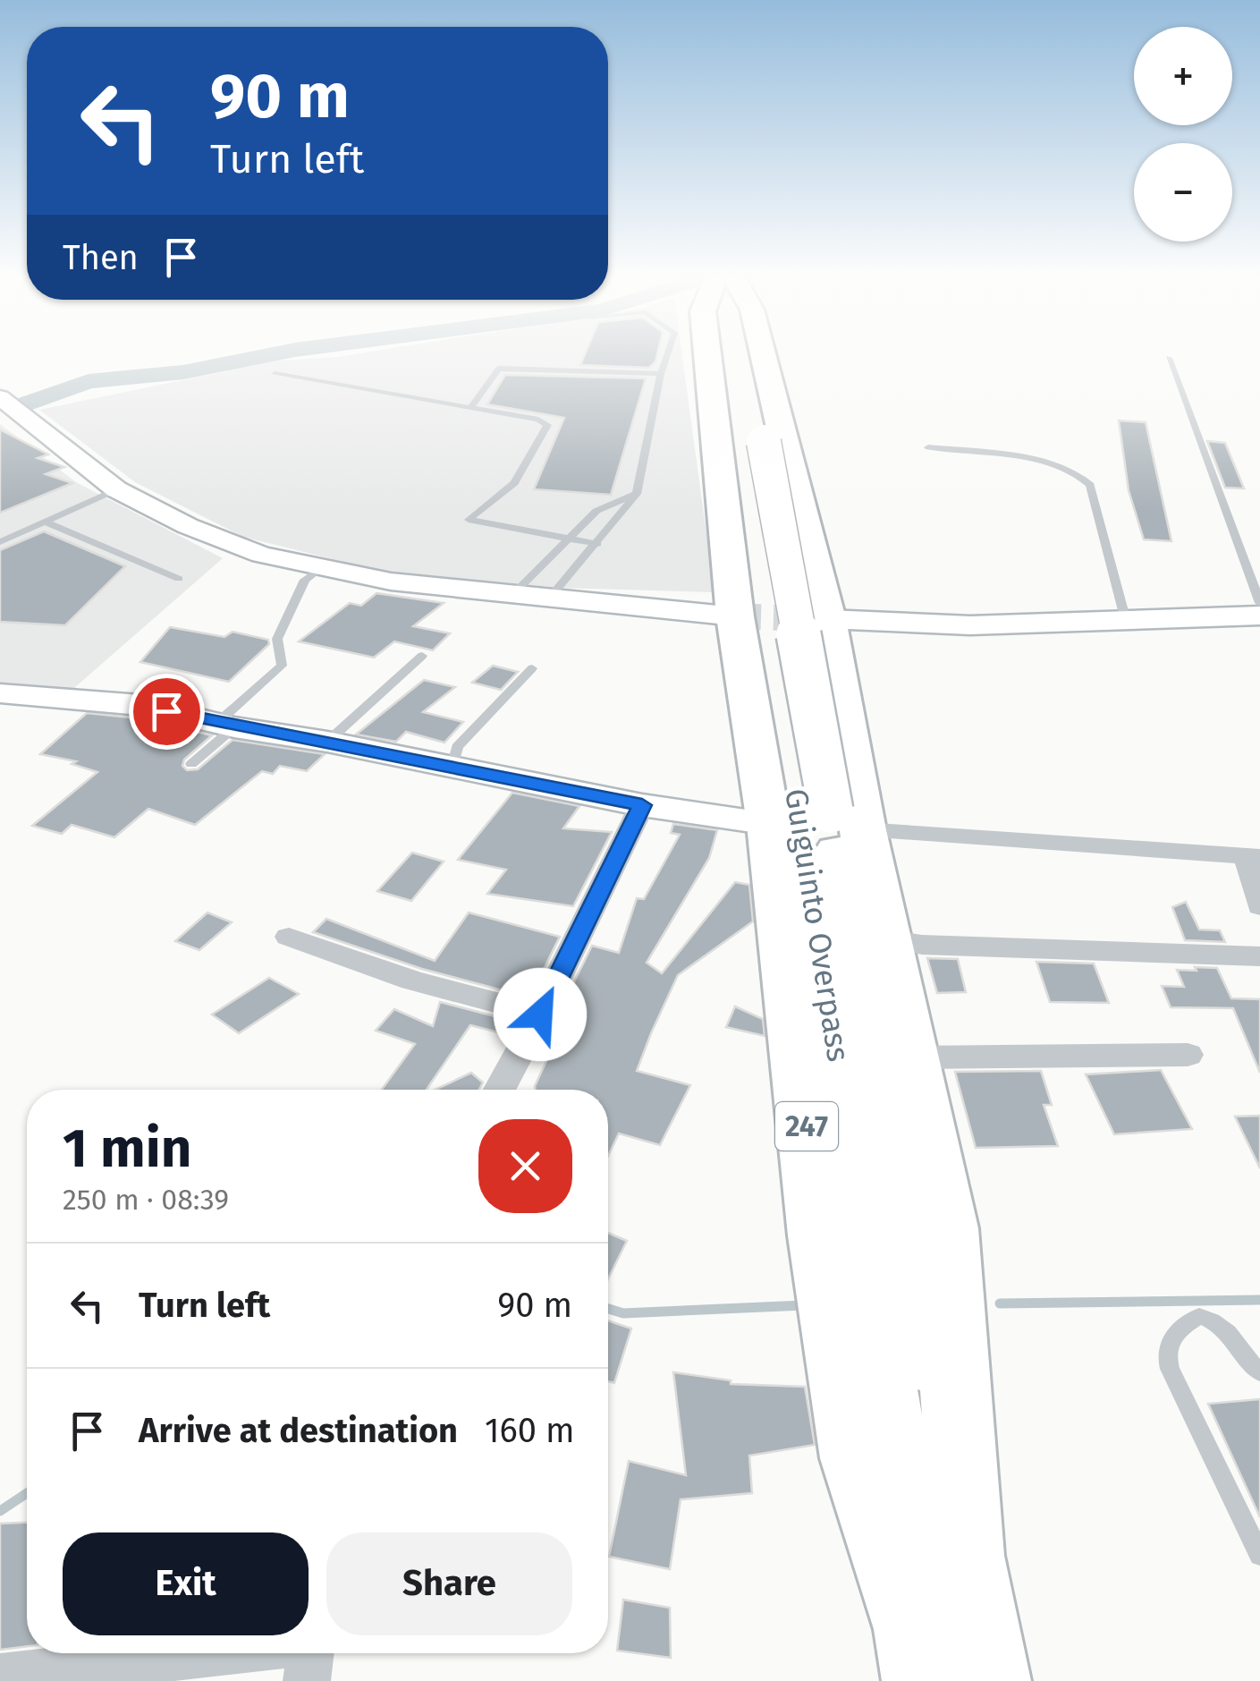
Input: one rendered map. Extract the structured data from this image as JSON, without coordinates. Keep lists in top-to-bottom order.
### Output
{
  "streets": {
    "highway": ["Guiguinto Overpass", "247"]
  },
  "crossings": [
    ["Guiguinto Overpass", "247"]
  ],
  "page": {
    "map_buttons": ["+", "−"],
    "turn": ["90 m", "Turn left"],
    "then": "Then",
    "heading": ["1 min", "250 m · 08:39"],
    "list": [
      {
        "name": "Turn left",
        "value": "90 m"
      },
      {
        "name": "Arrive at destination",
        "value": "160 m"
      }
    ],
    "buttons": ["Exit", "Share"]
  }
}
